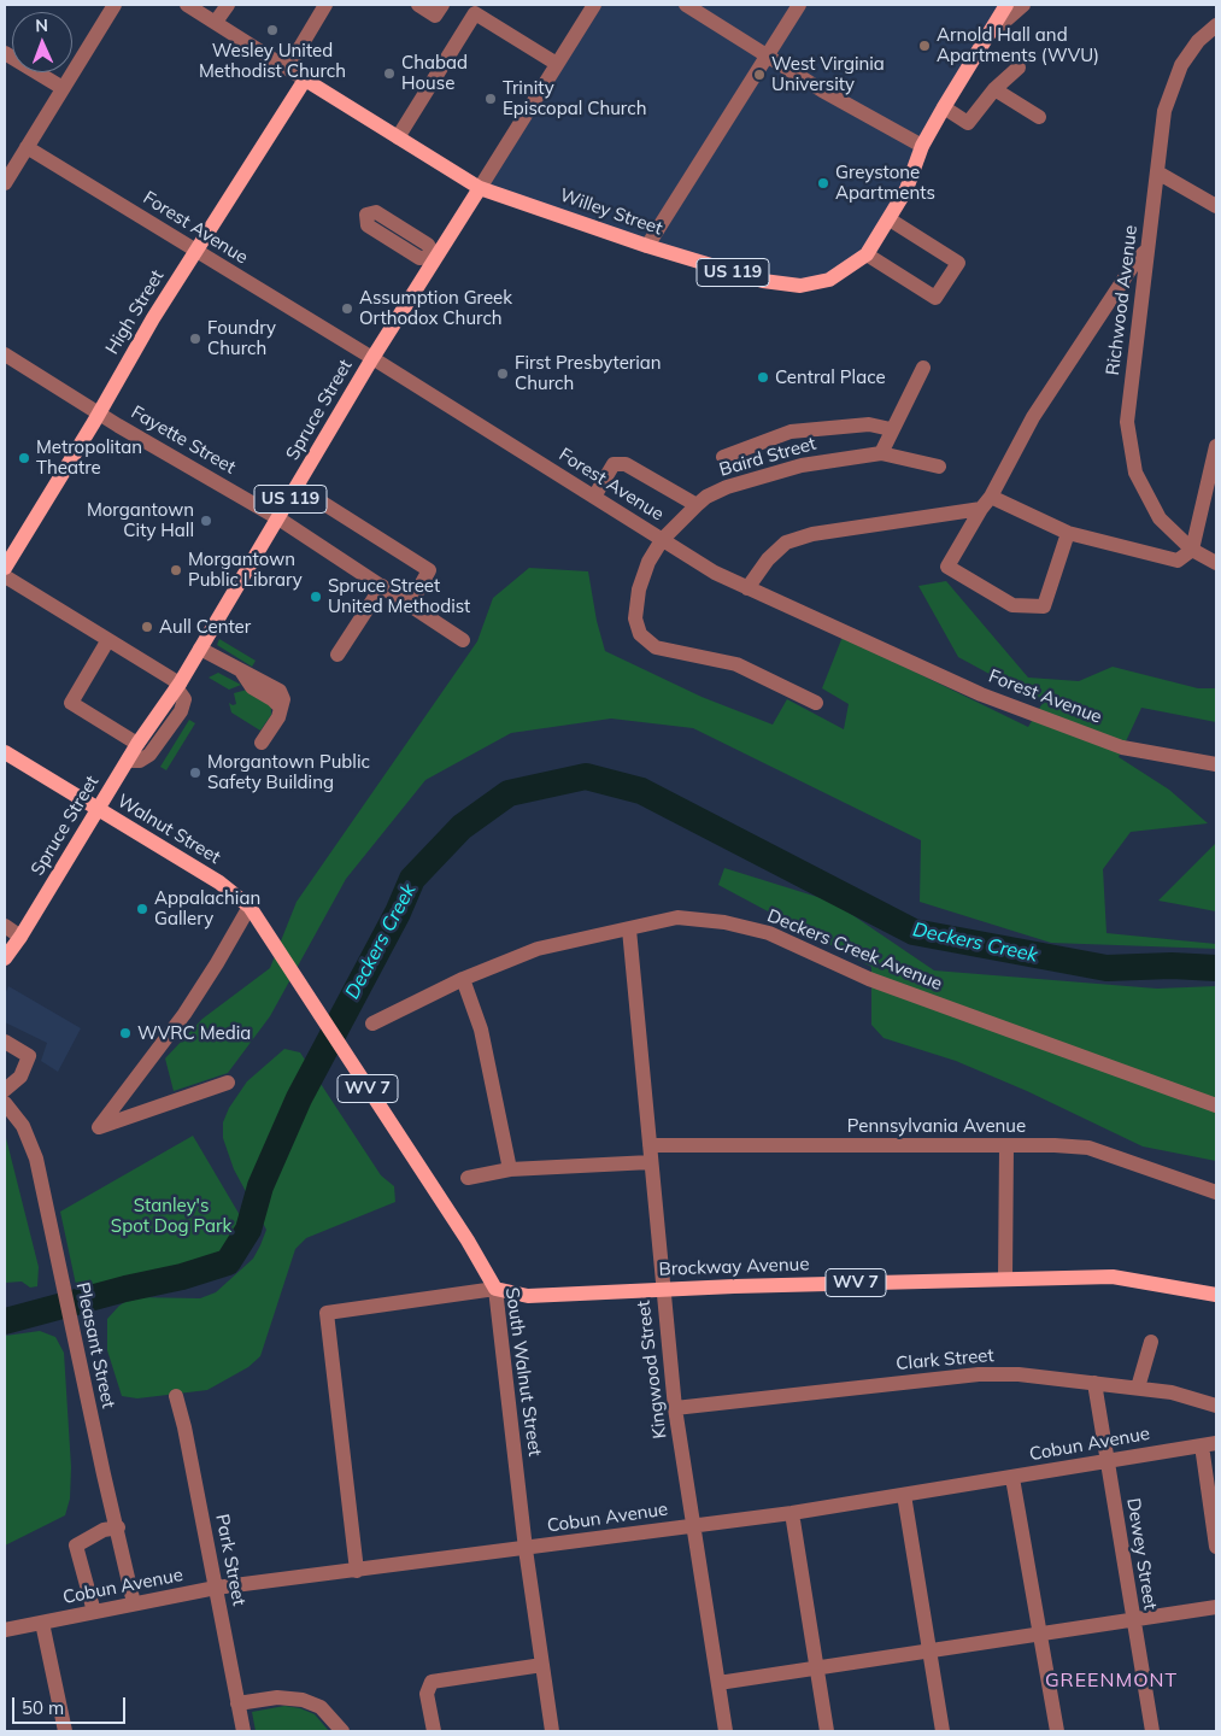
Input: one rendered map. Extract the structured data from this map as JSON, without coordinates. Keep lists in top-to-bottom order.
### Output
{
  "streets": {
    "main road": [
      "Willey Street",
      "US 119",
      "High Street",
      "Spruce Street",
      "Walnut Street",
      "WV 7",
      "Brockway Avenue",
      "South Walnut Street"
    ],
    "street": [
      "Forest Avenue",
      "Richwood Avenue",
      "Fayette Street",
      "Baird Street",
      "Deckers Creek Avenue",
      "Pennsylvania Avenue",
      "Pleasant Street",
      "Clark Street",
      "Kingwood Street",
      "Cobun Avenue",
      "Dewey Street",
      "Park Street"
    ]
  },
  "crossings": [
    ["Willey Street", "US 119"],
    ["Willey Street", "High Street"],
    ["Willey Street", "Spruce Street"],
    ["Forest Avenue", "High Street"],
    ["Forest Avenue", "Spruce Street"],
    ["Forest Avenue", "Baird Street"],
    ["High Street", "Fayette Street"],
    ["Spruce Street", "Fayette Street"],
    ["Spruce Street", "Walnut Street"],
    ["Walnut Street", "South Walnut Street"],
    ["Deckers Creek Avenue", "Kingwood Street"],
    ["Pennsylvania Avenue", "Kingwood Street"],
    ["Brockway Avenue", "Kingwood Street"],
    ["Brockway Avenue", "South Walnut Street"],
    ["Brockway Avenue", "Cobun Avenue"],
    ["Pleasant Street", "Cobun Avenue"],
    ["Clark Street", "Kingwood Street"],
    ["Clark Street", "Dewey Street"],
    ["Kingwood Street", "Cobun Avenue"],
    ["South Walnut Street", "Cobun Avenue"],
    ["Cobun Avenue", "Dewey Street"],
    ["Cobun Avenue", "Park Street"]
  ],
  "districts": ["GREENMONT"],
  "water": ["Deckers Creek"],
  "parks": ["Stanley's Spot Dog Park"],
  "places": [
    "Wesley United Methodist Church",
    "Arnold Hall and Apartments (WVU)",
    "Chabad House",
    "West Virginia University",
    "Trinity Episcopal Church",
    "Greystone Apartments",
    "Assumption Greek Orthodox Church",
    "Foundry Church",
    "First Presbyterian Church",
    "Central Place",
    "Metropolitan Theatre",
    "Morgantown City Hall",
    "Morgantown Public Library",
    "Spruce Street United Methodist",
    "Aull Center",
    "Morgantown Public Safety Building",
    "Appalachian Gallery",
    "WVRC Media"
  ],
  "scale_bar": "50 m",
  "north": "top"
}
